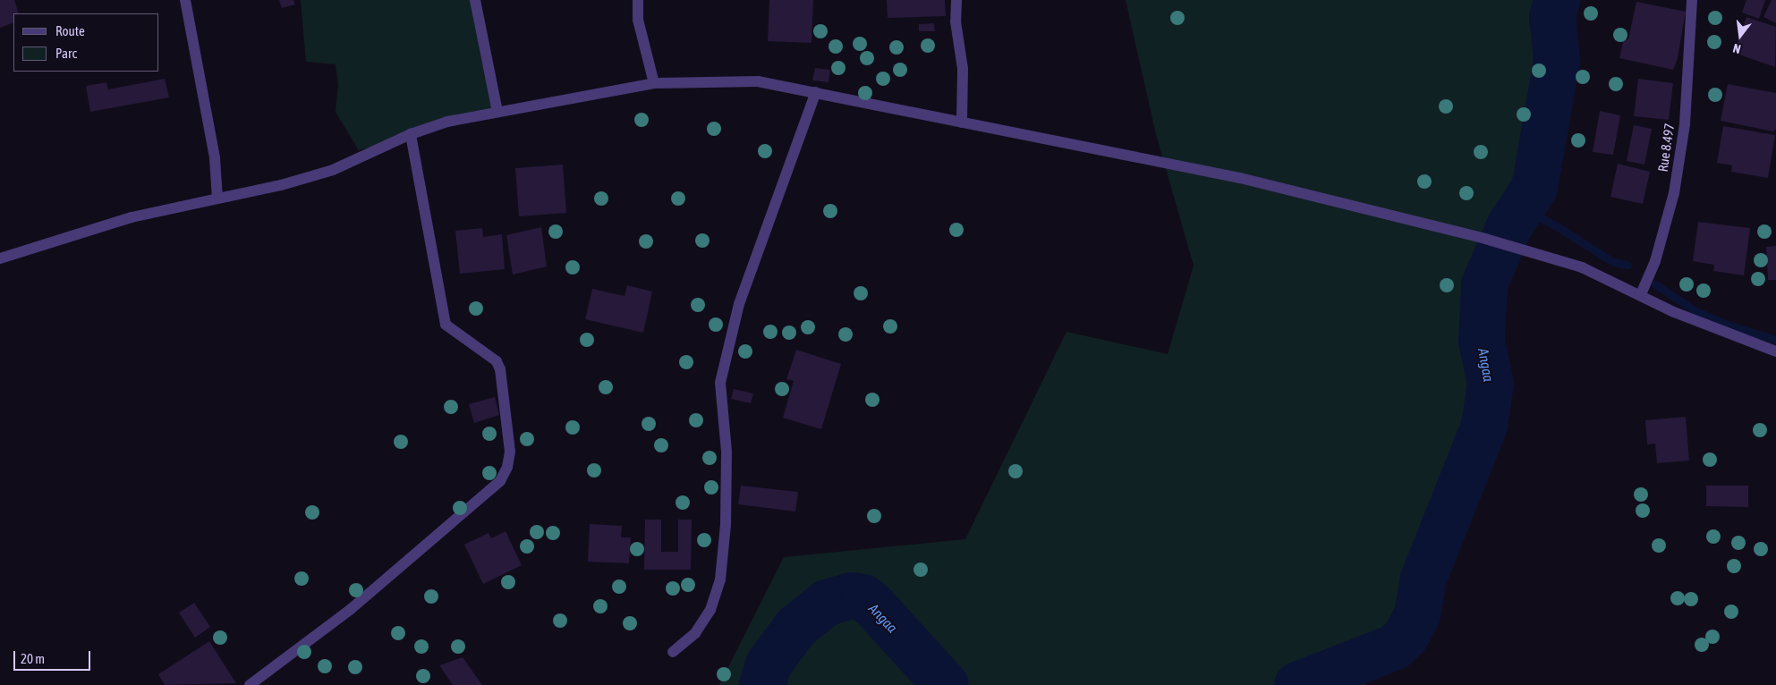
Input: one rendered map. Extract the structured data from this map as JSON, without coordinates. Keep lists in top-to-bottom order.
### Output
{
  "streets": {
    "street": ["Rue 8.497"]
  },
  "water": ["Angaa"],
  "legend": ["Route", "Parc"],
  "scale_bar": "20 m",
  "north": "bottom"
}
